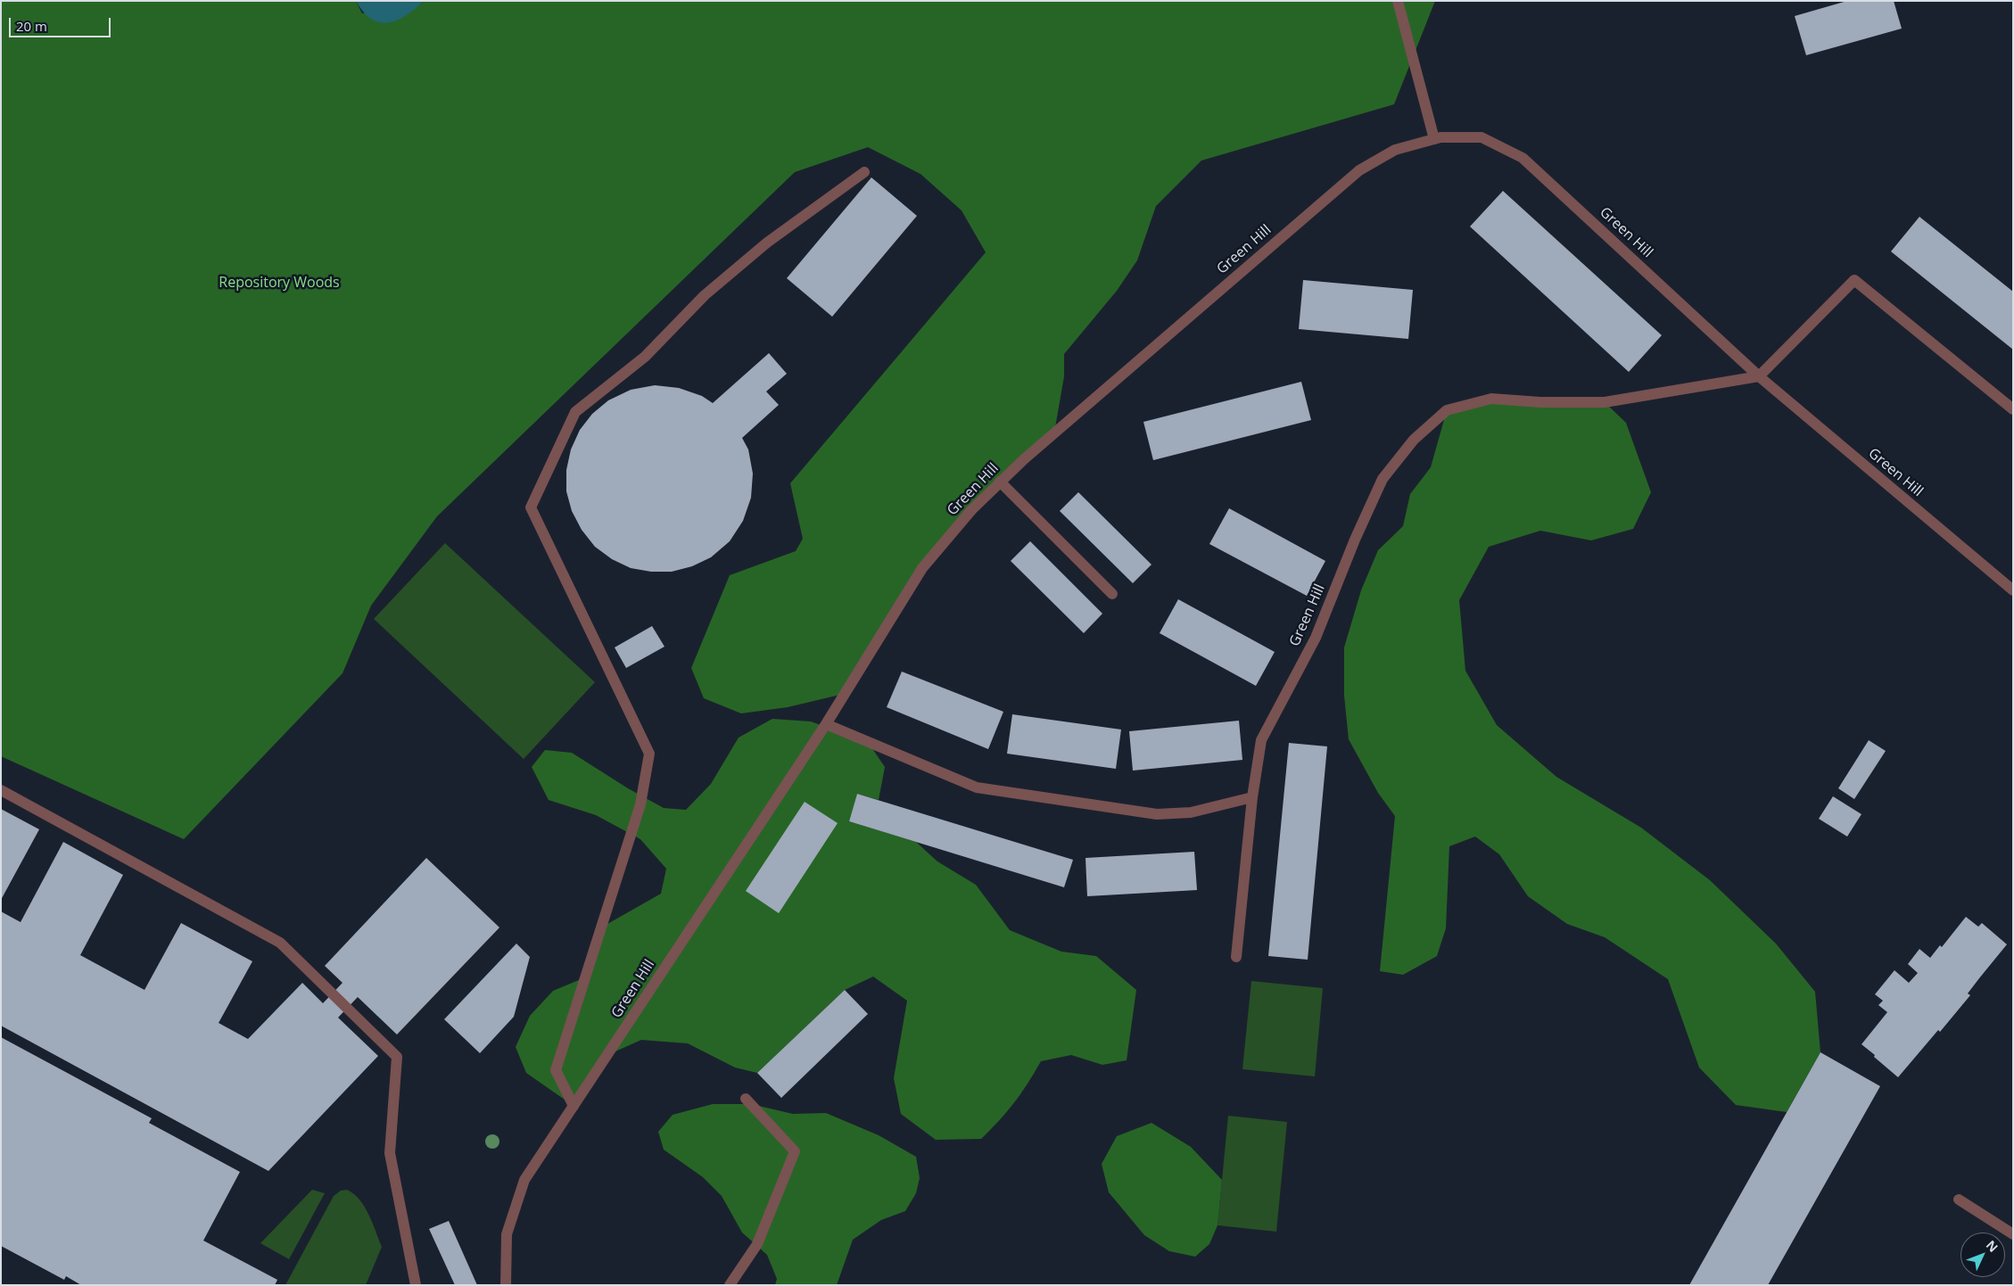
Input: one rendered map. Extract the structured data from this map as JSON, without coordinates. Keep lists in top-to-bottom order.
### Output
{
  "streets": {
    "street": ["Green Hill"]
  },
  "parks": ["Repository Woods"],
  "scale_bar": "20 m",
  "north": "top right"
}
